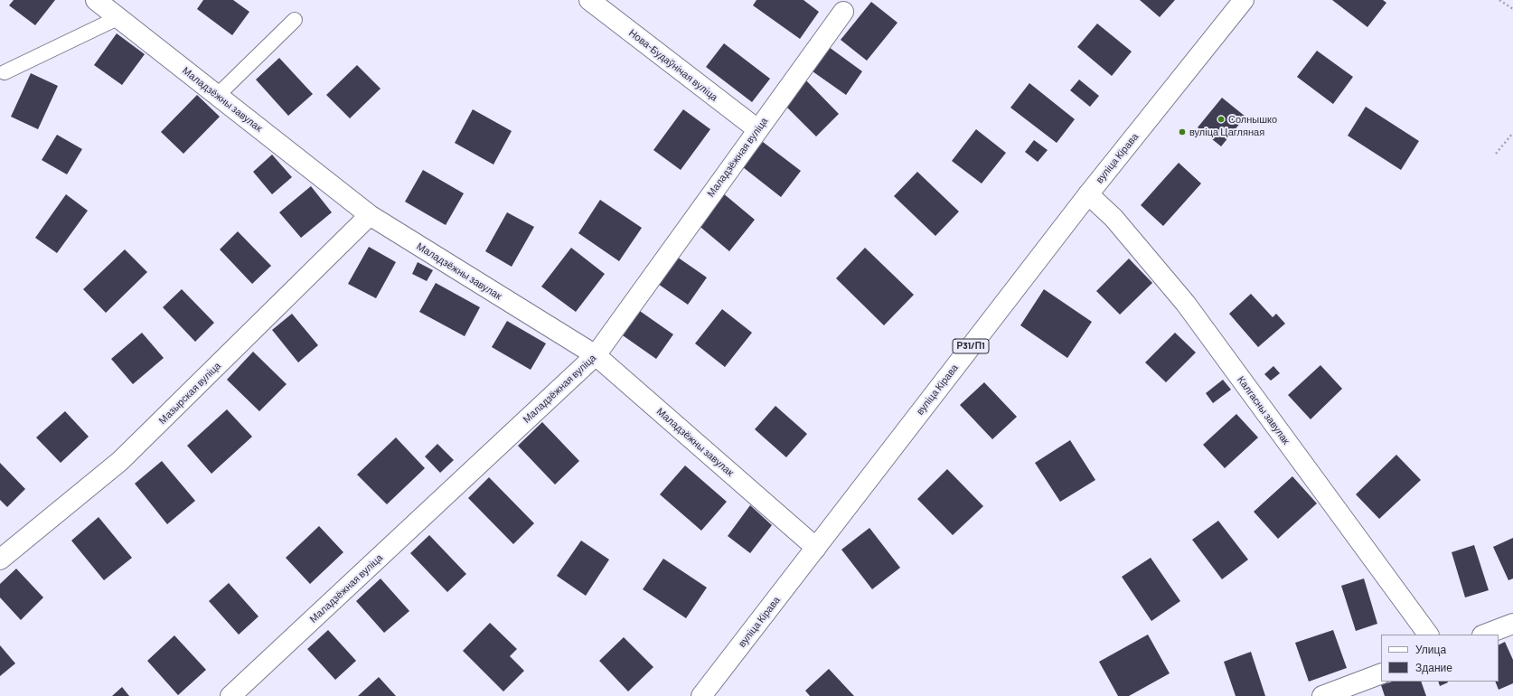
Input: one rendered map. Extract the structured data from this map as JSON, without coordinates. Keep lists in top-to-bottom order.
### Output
{
  "streets": {
    "street": [
      "Нова-Будаўнічая вуліца",
      "Маладзёжны завулак",
      "Маладзёжная вуліца",
      "вуліца Кірава",
      "Р31/П1",
      "Мазырская вуліца",
      "Калгасны завулак"
    ]
  },
  "crossings": [
    ["Нова-Будаўнічая вуліца", "Маладзёжная вуліца"],
    ["Маладзёжны завулак", "Маладзёжная вуліца"],
    ["Маладзёжны завулак", "вуліца Кірава"],
    ["Маладзёжны завулак", "Мазырская вуліца"],
    ["вуліца Кірава", "Калгасны завулак"]
  ],
  "places": ["Солнышко", "вуліца Цагляная"],
  "legend": ["Улица", "Здание"]
}
